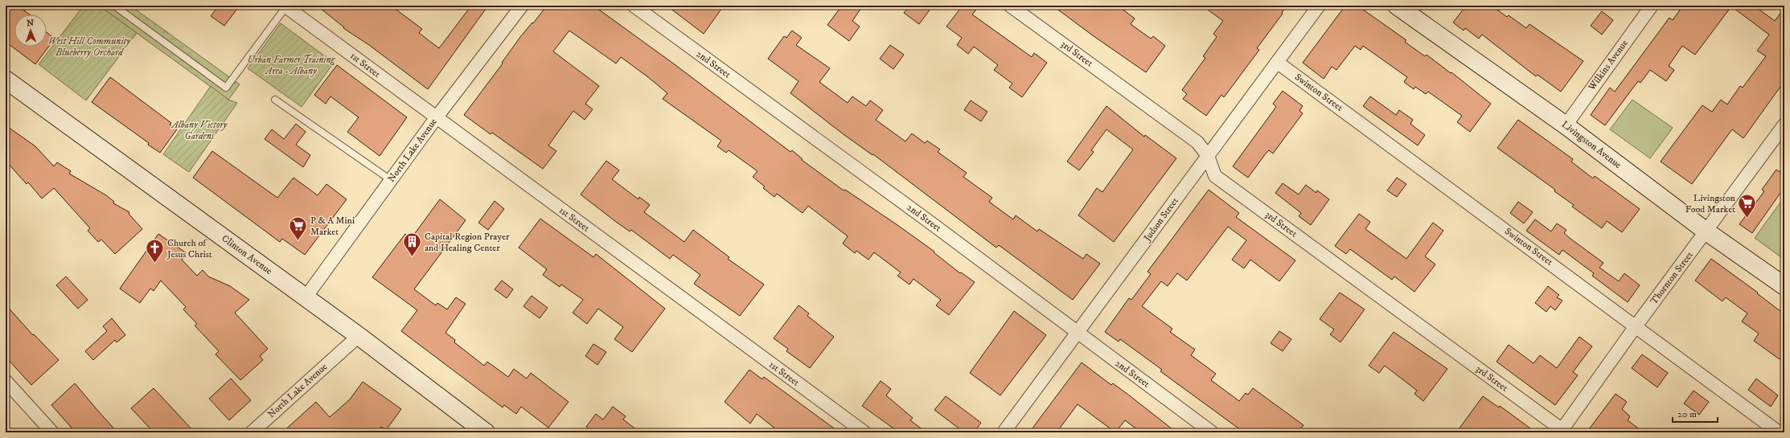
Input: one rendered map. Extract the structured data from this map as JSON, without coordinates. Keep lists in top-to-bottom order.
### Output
{
  "streets": {
    "street": [
      "3rd Street",
      "2nd Street",
      "1st Street",
      "Wilkins Avenue",
      "Swinton Street",
      "Livingston Avenue",
      "North Lake Avenue",
      "Judson Street",
      "Clinton Avenue",
      "Thornton Street"
    ]
  },
  "crossings": [
    ["3rd Street", "Judson Street"],
    ["3rd Street", "Thornton Street"],
    ["2nd Street", "Judson Street"],
    ["1st Street", "North Lake Avenue"],
    ["Wilkins Avenue", "Livingston Avenue"],
    ["Swinton Street", "Judson Street"],
    ["Swinton Street", "Thornton Street"],
    ["Livingston Avenue", "Thornton Street"],
    ["North Lake Avenue", "Clinton Avenue"]
  ],
  "parks": ["West Hill Community Blueberry Orchard", "Urban Farmer Training Area - Albany", "Albany Victory Gardens"],
  "places": {
    "supermarket": ["Livingston Food Market", "P & A Mini Market"],
    "building": ["Capital Region Prayer and Healing Center"],
    "church": ["Church of Jesus Christ"]
  },
  "scale_bar": "20 m",
  "north": "top"
}
